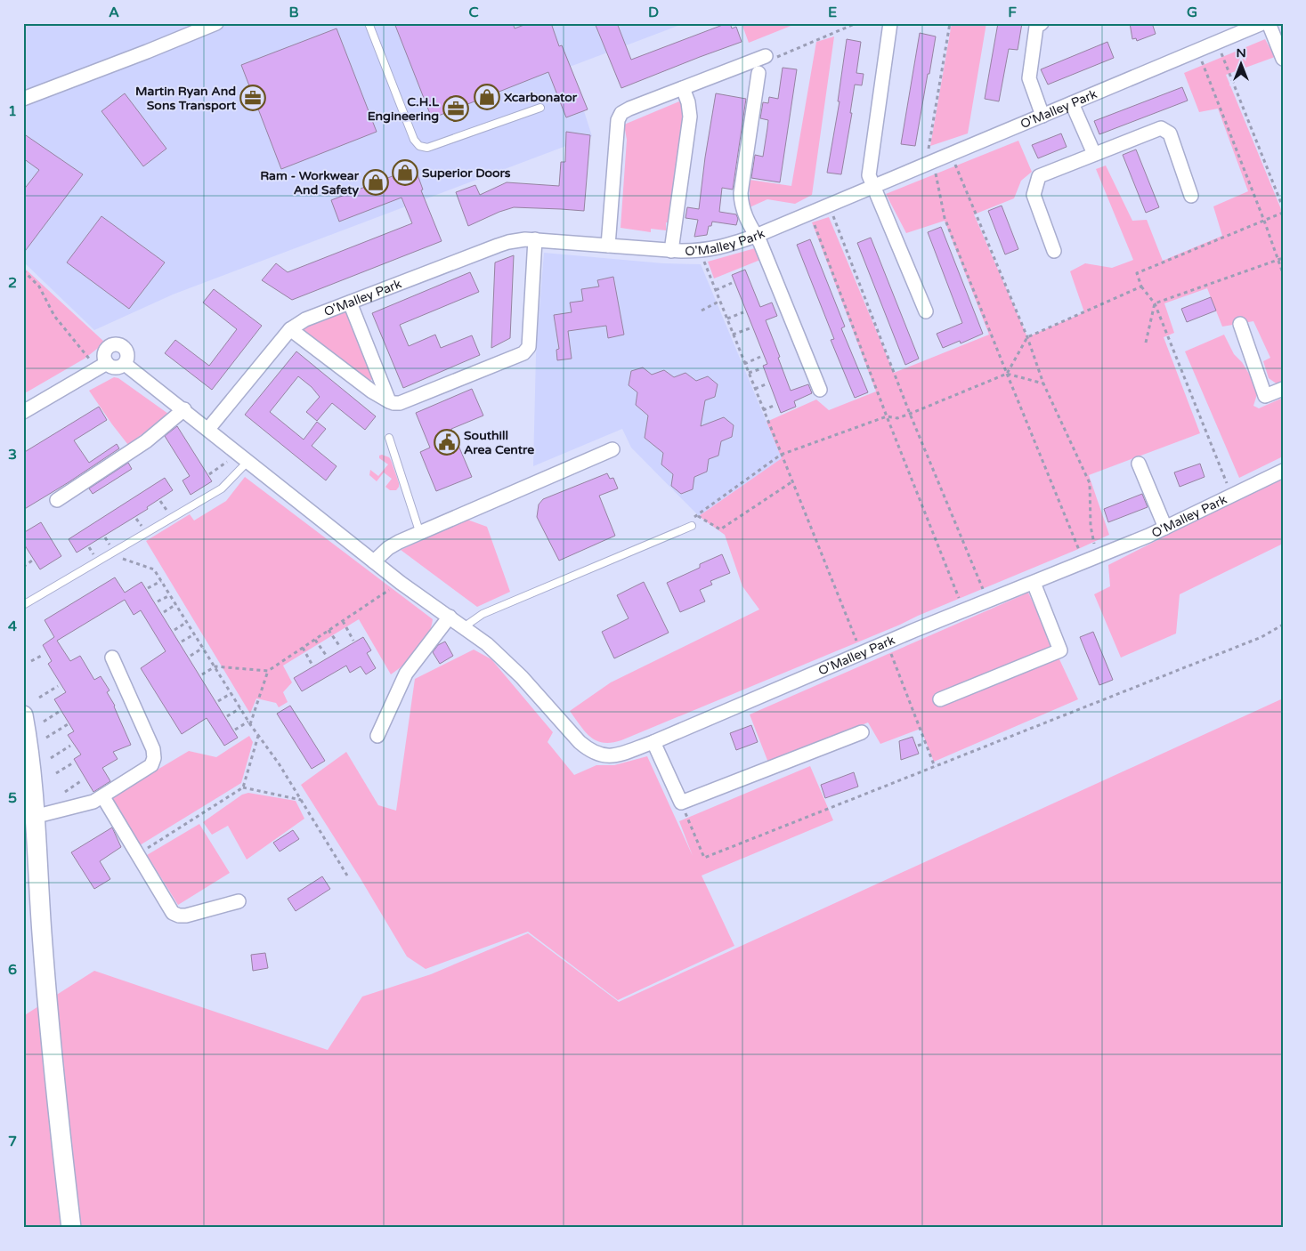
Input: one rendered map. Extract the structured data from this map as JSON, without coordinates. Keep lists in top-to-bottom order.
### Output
{
  "streets": {
    "street": ["O'Malley Park"]
  },
  "places": {
    "shop": ["Xcarbonator", "Superior Doors", "Ram - Workwear And Safety"],
    "office": ["Martin Ryan And Sons Transport", "C.H.L Engineering"],
    "public building": ["Southill Area Centre"]
  },
  "north": "top",
  "grid": {
    "columns": [
      "A",
      "B",
      "C",
      "D",
      "E",
      "F",
      "G"
    ],
    "rows": [
      "1",
      "2",
      "3",
      "4",
      "5",
      "6",
      "7"
    ]
  }
}
